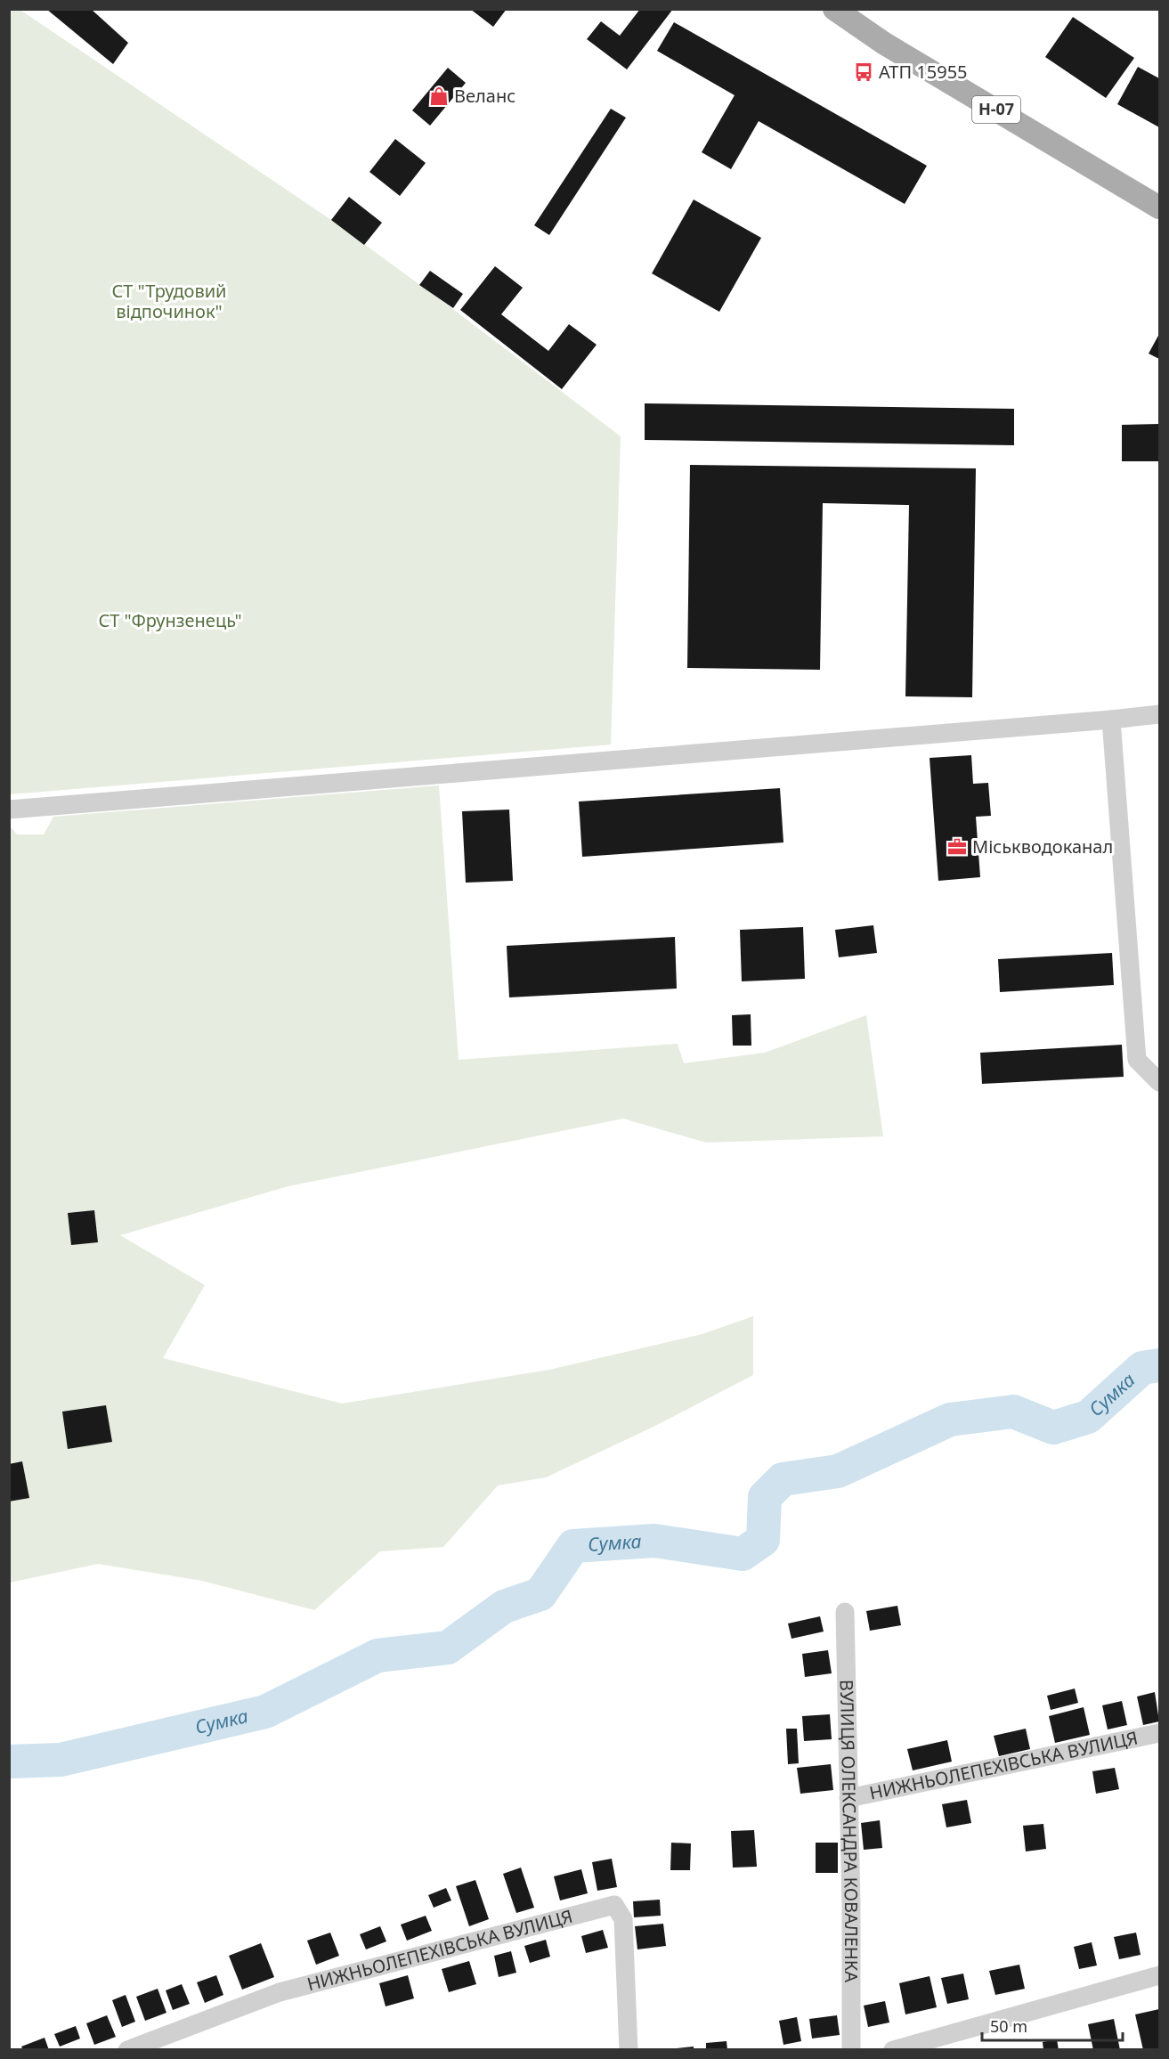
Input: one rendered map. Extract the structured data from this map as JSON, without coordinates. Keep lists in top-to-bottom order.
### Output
{
  "streets": {
    "main road": ["Н-07"],
    "street": ["НИЖНЬОЛЕПЕХІВСЬКА ВУЛИЦЯ", "ВУЛИЦЯ ОЛЕКСАНДРА КОВАЛЕНКА"]
  },
  "crossings": [
    ["НИЖНЬОЛЕПЕХІВСЬКА ВУЛИЦЯ", "ВУЛИЦЯ ОЛЕКСАНДРА КОВАЛЕНКА"]
  ],
  "water": ["Сумка"],
  "parks": ["СТ \"Трудовий відпочинок\"", "СТ \"Фрунзенець\""],
  "places": {
    "bus stop": ["АТП 15955"],
    "shop": ["Веланс"],
    "office": ["Міськводоканал"]
  },
  "scale_bar": "50 m"
}
